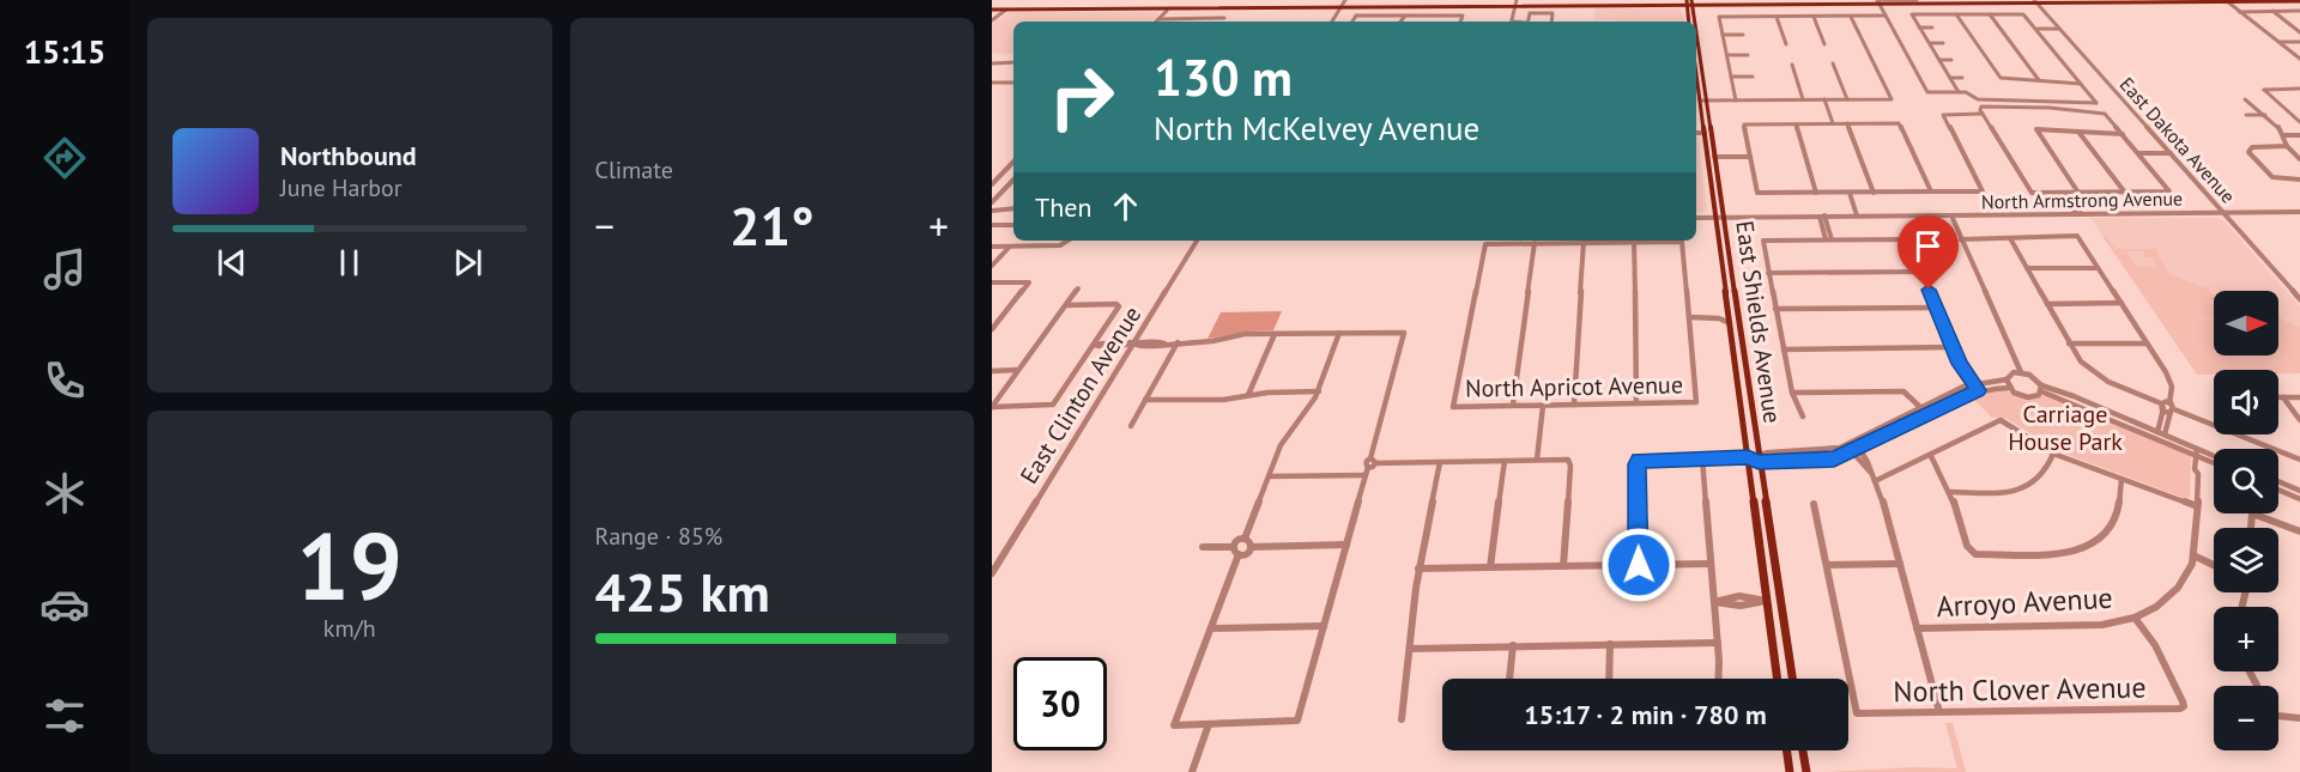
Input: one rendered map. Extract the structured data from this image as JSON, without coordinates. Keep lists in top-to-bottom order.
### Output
{
  "streets": {
    "main road": ["East Shields Avenue"],
    "street": [
      "East Dakota Avenue",
      "North Armstrong Avenue",
      "North Apricot Avenue",
      "East Clinton Avenue",
      "Arroyo Avenue",
      "North Clover Avenue"
    ]
  },
  "crossings": [
    ["East Dakota Avenue", "North Armstrong Avenue"],
    ["North Armstrong Avenue", "East Shields Avenue"],
    ["Arroyo Avenue", "North Clover Avenue"]
  ],
  "parks": ["Carriage House Park"],
  "north": "right",
  "page": {
    "tabs": "15:15",
    "tile": [
      "Climate",
      ["19", "km/h"],
      ["Range · 85%", "425 km"]
    ],
    "turn": ["130 m", "North McKelvey Avenue"],
    "song": ["Northbound", "June Harbor"],
    "then": "Then",
    "heat": ["−", "21°", "+"],
    "map_buttons": ["+", "−"],
    "limit": "30",
    "trip": "15:17 · 2 min · 780 m"
  }
}
